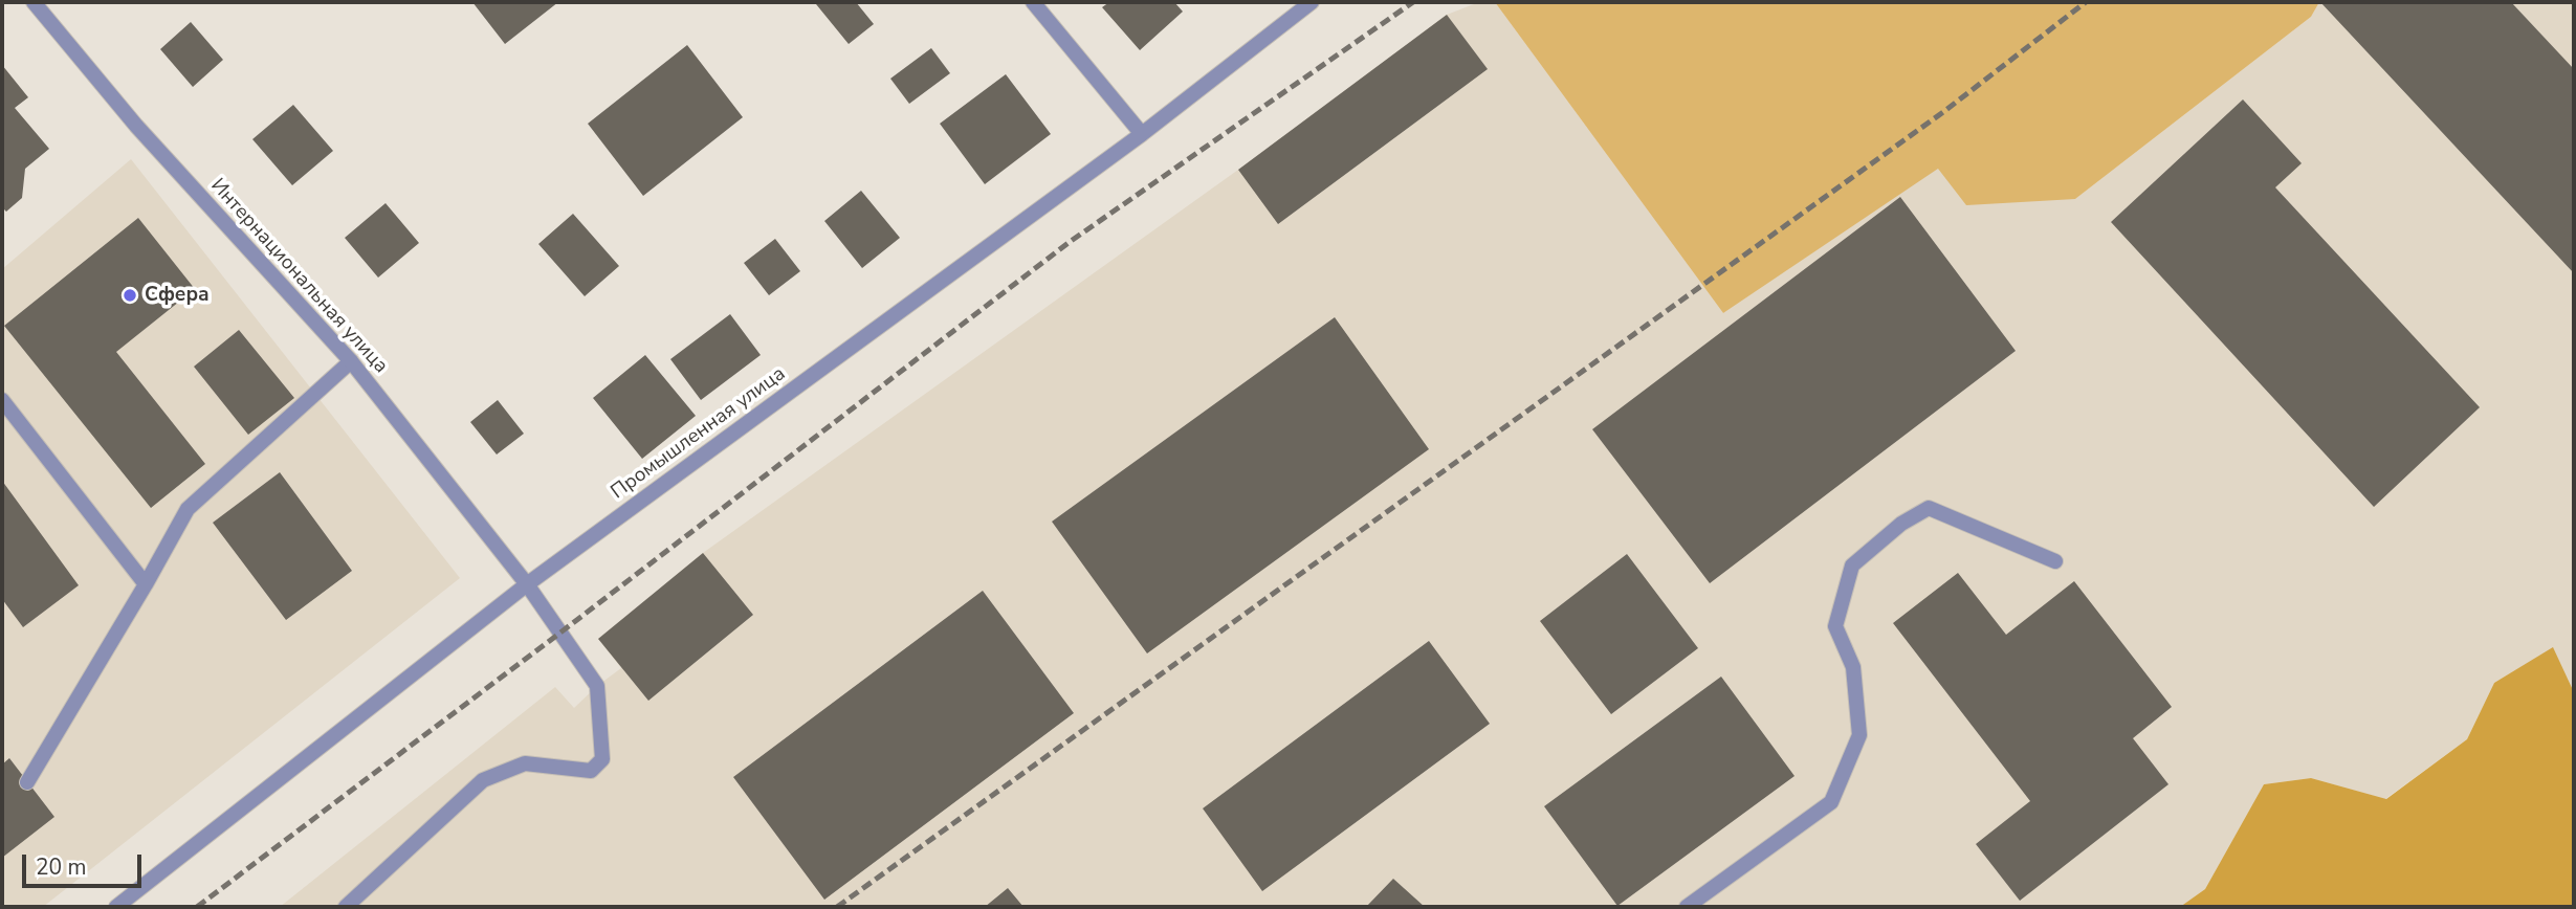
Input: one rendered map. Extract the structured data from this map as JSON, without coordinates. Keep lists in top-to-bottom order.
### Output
{
  "streets": {
    "street": ["Интернациональная улица", "Промышленная улица"]
  },
  "crossings": [
    ["Интернациональная улица", "Промышленная улица"]
  ],
  "places": ["Сфера"],
  "scale_bar": "20 m"
}
